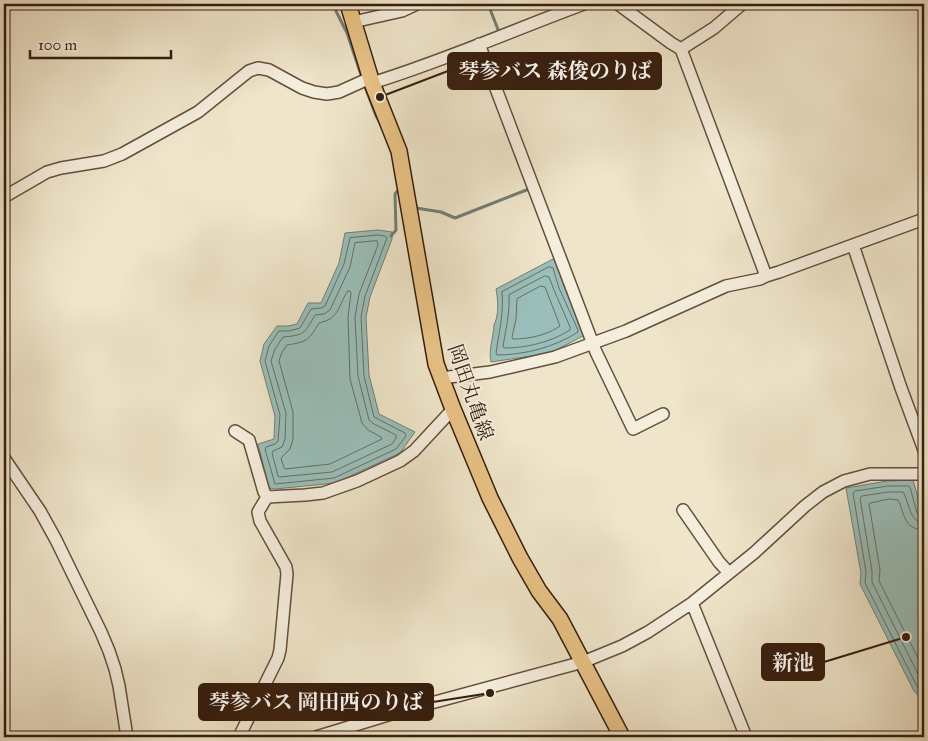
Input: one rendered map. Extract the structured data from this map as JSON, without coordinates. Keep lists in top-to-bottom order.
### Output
{
  "streets": {
    "main road": ["岡田丸亀線"]
  },
  "places": ["琴参バス 森俊のりば", "新池", "琴参バス 岡田西のりば"],
  "scale_bar": "100 m"
}
